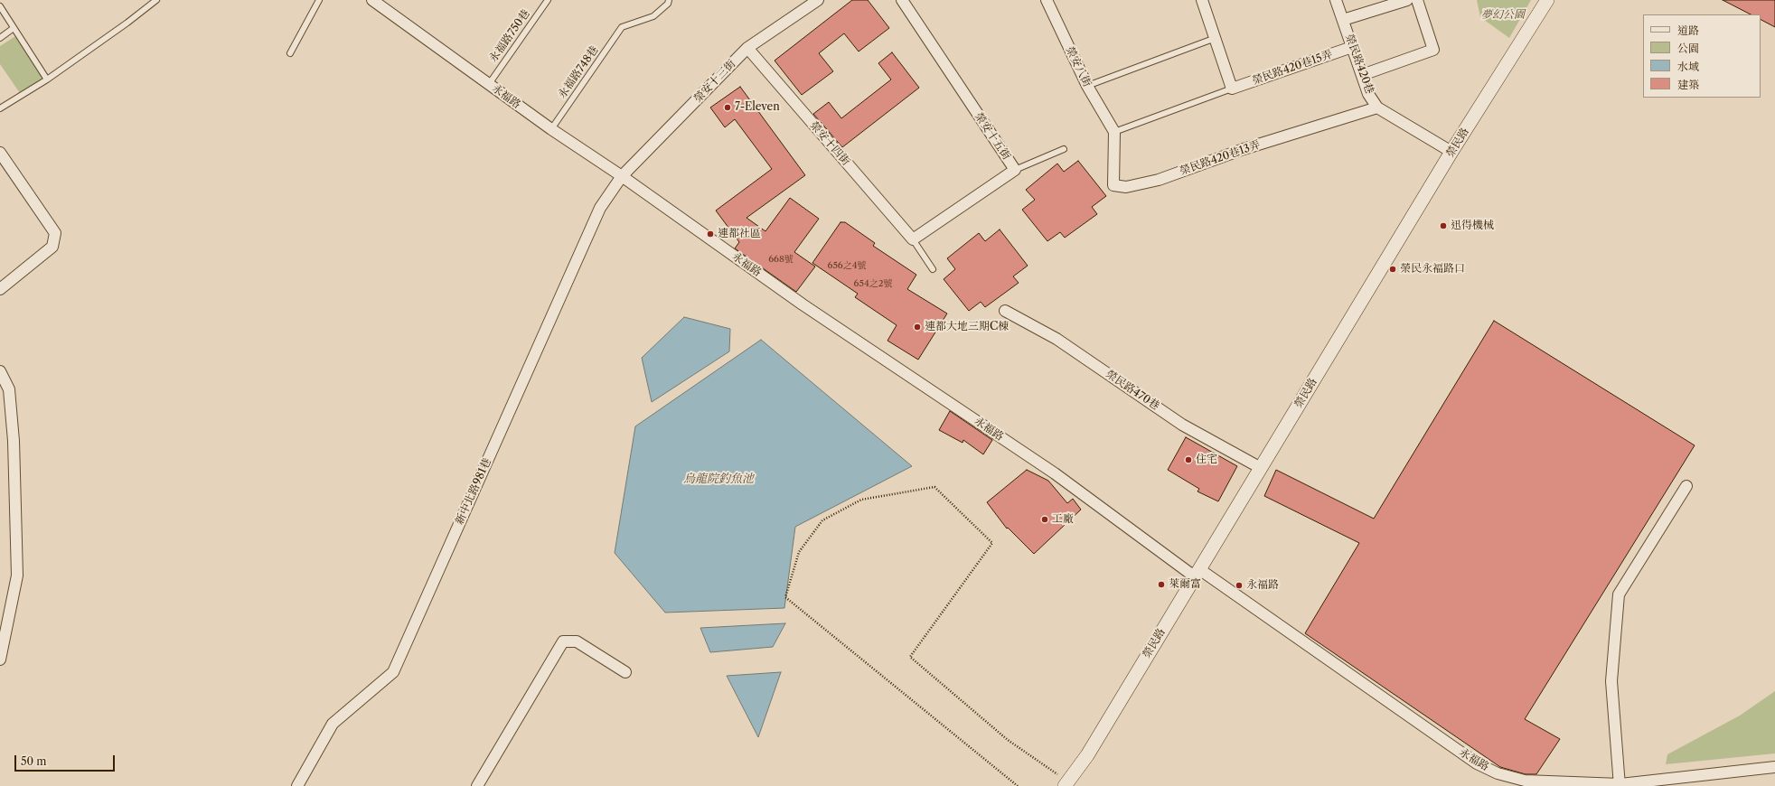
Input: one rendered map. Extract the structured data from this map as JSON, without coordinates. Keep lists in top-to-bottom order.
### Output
{
  "streets": {
    "street": [
      "榮民路420巷",
      "榮安八街",
      "榮民路420巷15弄",
      "榮安十三街",
      "永福路",
      "榮安十五街",
      "榮民路",
      "榮安十四街",
      "榮民路420巷13弄",
      "榮民路470巷",
      "新中北路981巷"
    ],
    "lane": ["永福路750巷", "永福路748巷"]
  },
  "crossings": [
    ["永福路750巷", "永福路"],
    ["榮民路420巷", "榮民路420巷15弄"],
    ["榮民路420巷", "榮民路"],
    ["榮民路420巷", "榮民路420巷13弄"],
    ["榮安八街", "榮民路420巷13弄"],
    ["永福路748巷", "永福路"],
    ["榮安十三街", "永福路"],
    ["榮安十三街", "榮安十四街"],
    ["榮安十三街", "新中北路981巷"],
    ["永福路", "榮民路"],
    ["永福路", "新中北路981巷"],
    ["榮安十五街", "榮安十四街"],
    ["榮民路", "榮民路470巷"]
  ],
  "water": ["烏龍院釣魚池"],
  "parks": ["夢幻公園"],
  "places": [
    "7-Eleven",
    "迅得機械",
    "連都社區",
    "榮民永褔路口",
    "連都大地三期C棟",
    "住宅",
    "工廠",
    "萊爾富",
    "永福路"
  ],
  "house_numbers": ["668號", "656之4號", "654之2號"],
  "legend": [
    "道路",
    "公園",
    "水域",
    "建築"
  ],
  "scale_bar": "50 m"
}
